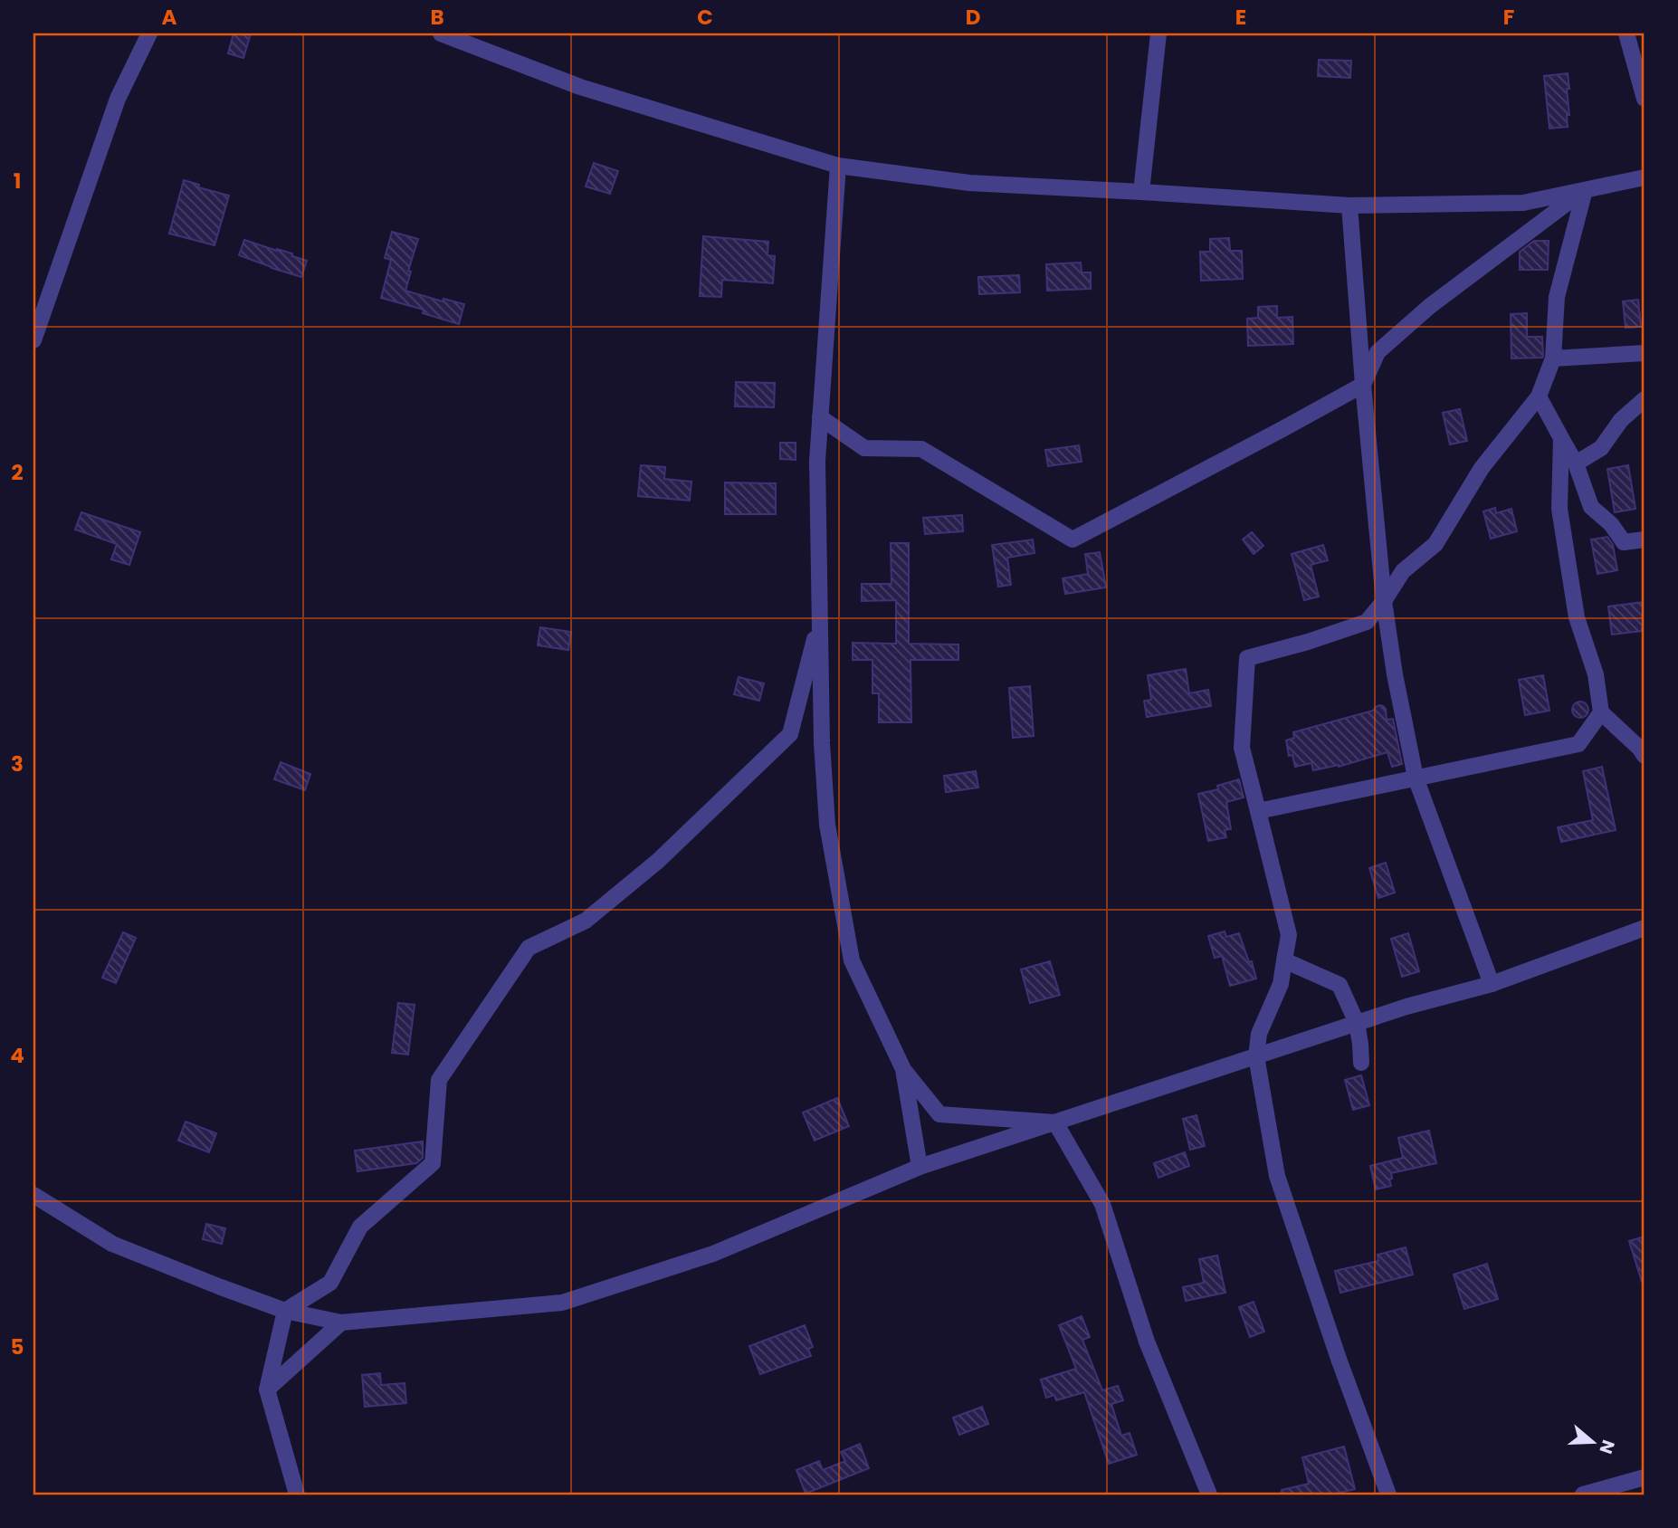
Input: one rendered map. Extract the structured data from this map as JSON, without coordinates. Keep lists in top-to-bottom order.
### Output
{
  "north": "right",
  "grid": {
    "columns": [
      "A",
      "B",
      "C",
      "D",
      "E",
      "F"
    ],
    "rows": [
      "1",
      "2",
      "3",
      "4",
      "5"
    ]
  }
}
